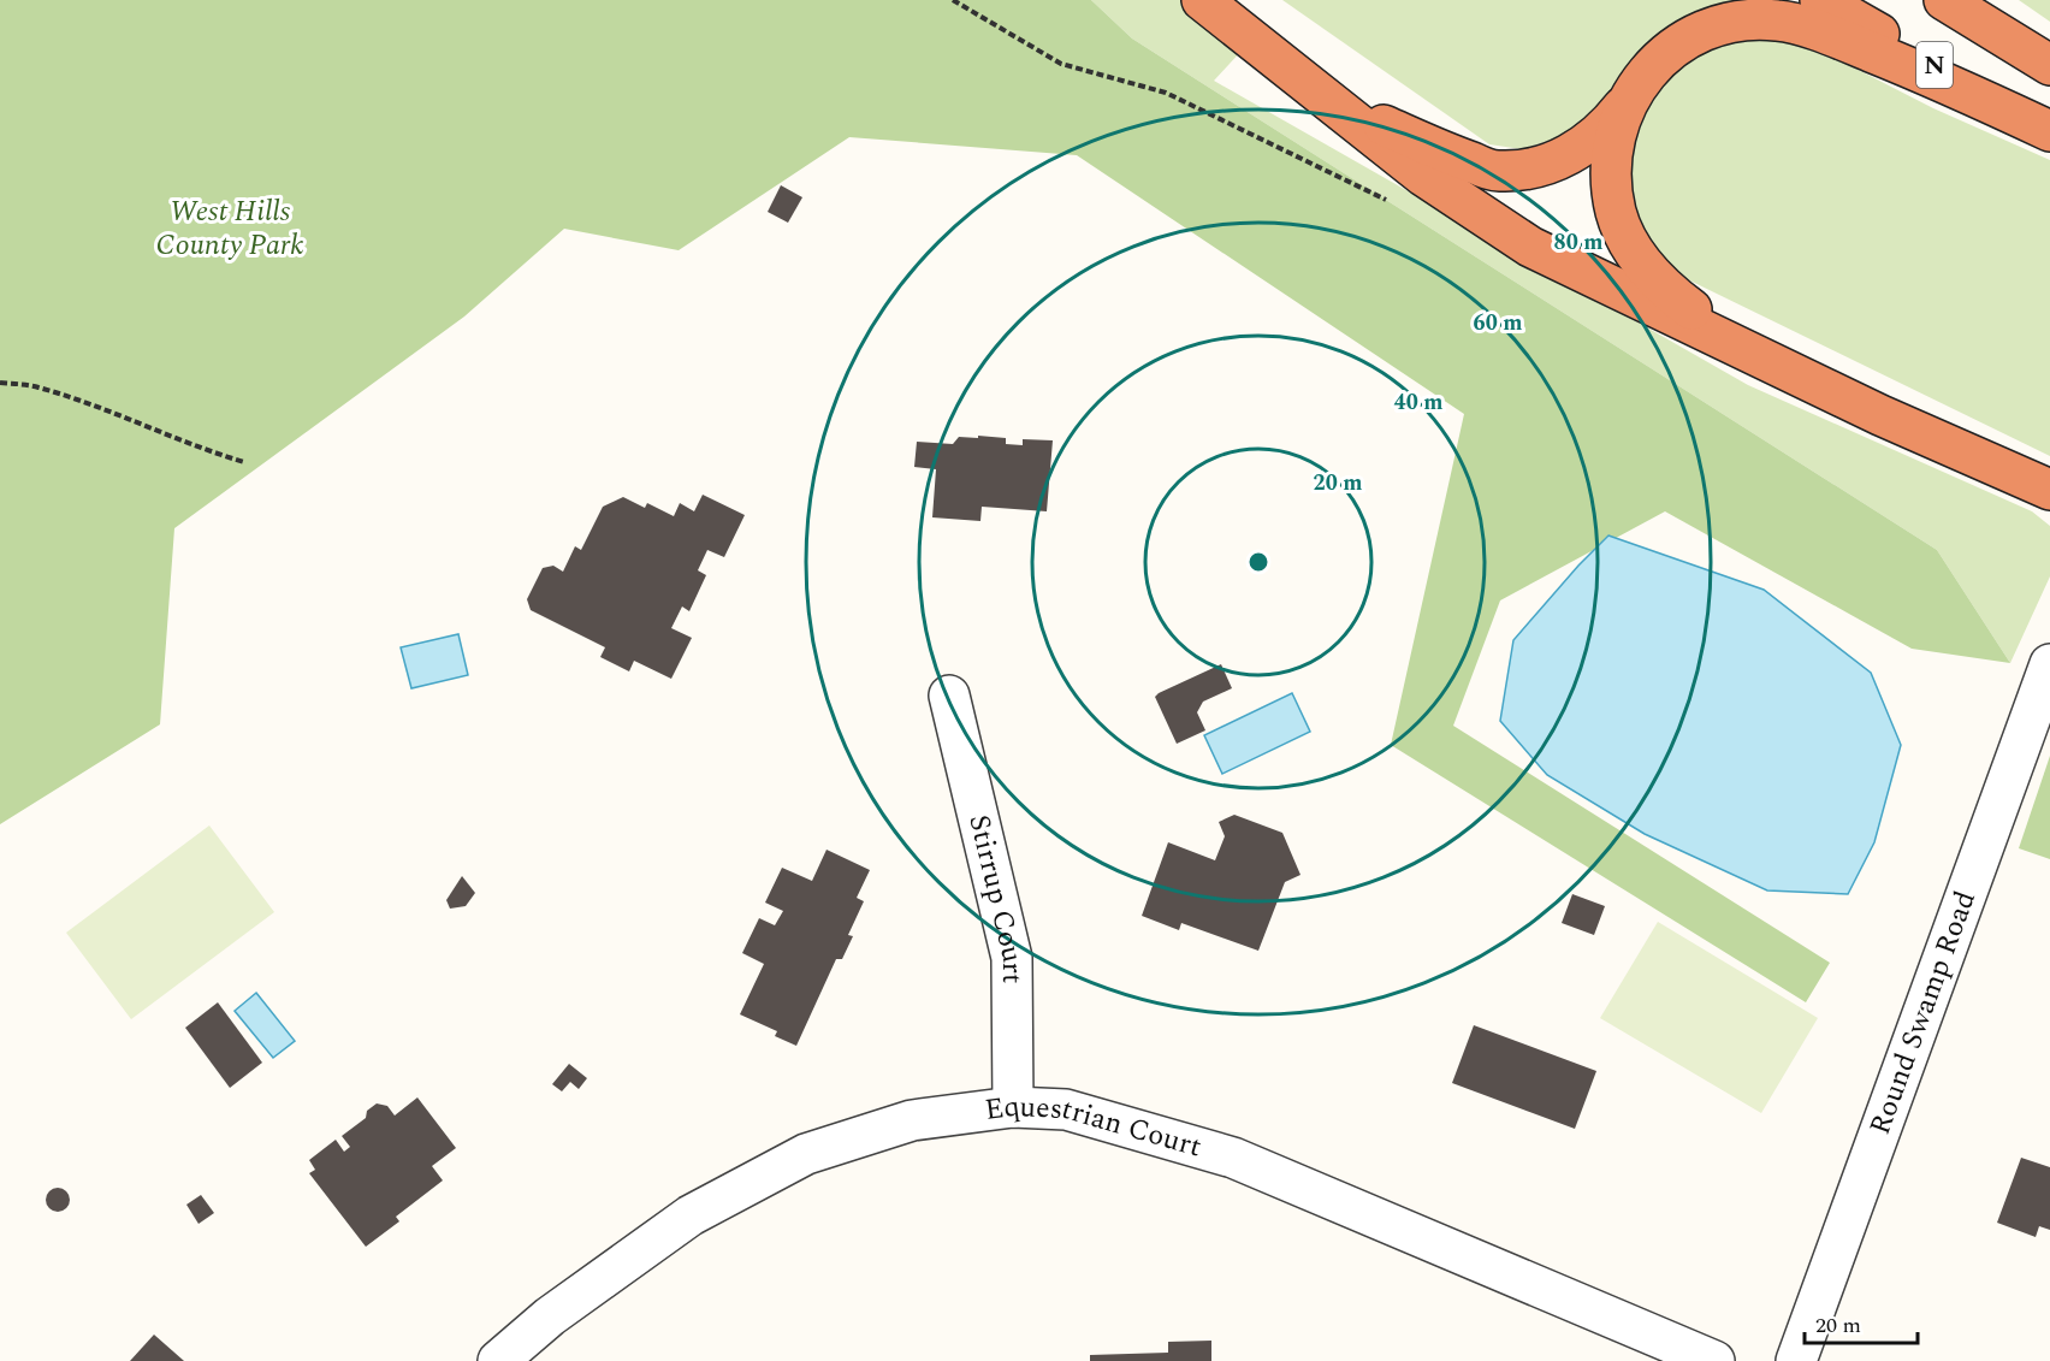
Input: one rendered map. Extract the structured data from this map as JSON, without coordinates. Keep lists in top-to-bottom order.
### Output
{
  "streets": {
    "highway": ["N"],
    "street": ["Stirrup Court", "Round Swamp Road", "Equestrian Court"]
  },
  "crossings": [
    ["Stirrup Court", "Equestrian Court"]
  ],
  "parks": ["West Hills County Park"],
  "scale_bar": "20 m",
  "rings": [
    "80 m",
    "60 m",
    "40 m",
    "20 m"
  ]
}
